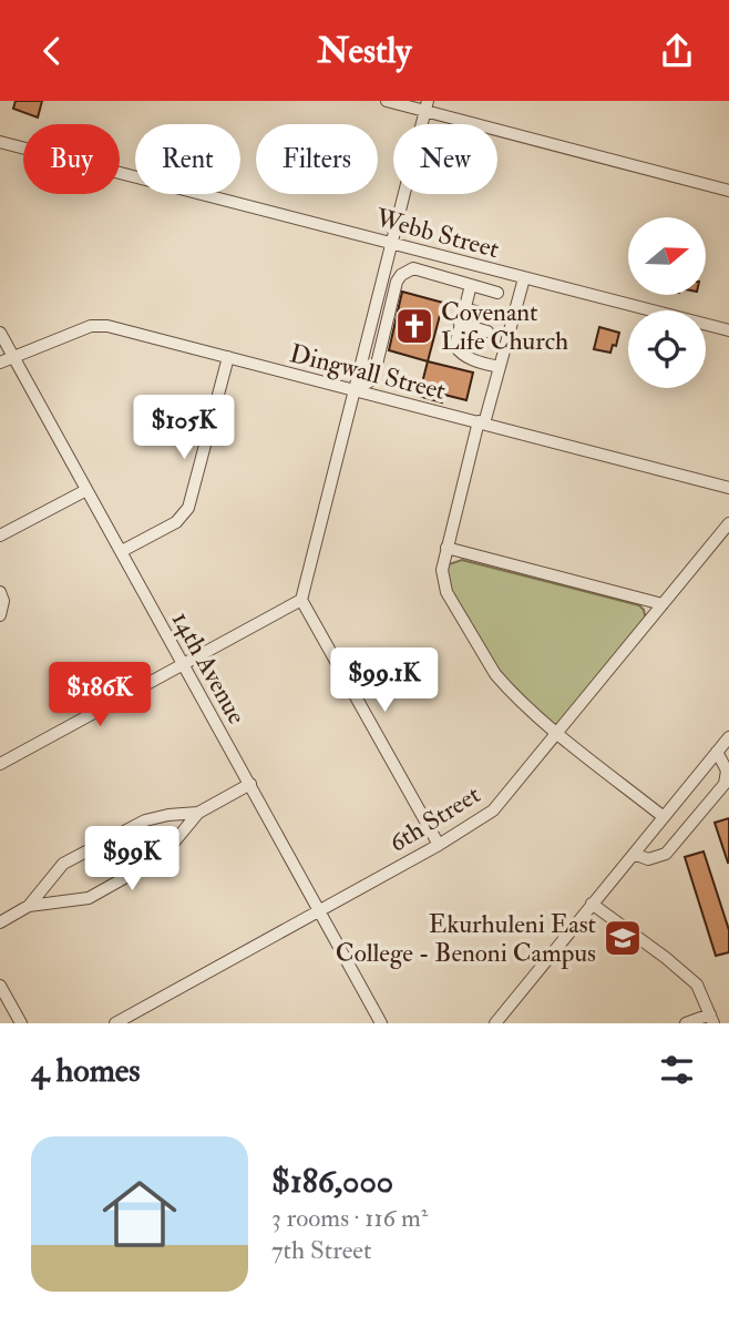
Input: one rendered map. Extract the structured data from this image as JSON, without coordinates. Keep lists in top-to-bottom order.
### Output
{
  "streets": {
    "street": [
      "Webb Street",
      "Dingwall Street",
      "14th Avenue",
      "6th Street"
    ]
  },
  "crossings": [
    ["Dingwall Street", "14th Avenue"],
    ["14th Avenue", "6th Street"]
  ],
  "places": {
    "church": ["Covenant Life Church"],
    "school or university": ["Ekurhuleni East College - Benoni Campus"]
  },
  "north": "right",
  "page": {
    "header": "Nestly",
    "chip": [
      "Buy",
      "Rent",
      "Filters",
      "New"
    ],
    "price": [
      "$105K",
      "$99.1K",
      "$186K",
      "$99K"
    ],
    "heading": "4 homes",
    "list": [
      {
        "name": "$186,000",
        "note": "3 rooms · 116 m² · 7th Street"
      }
    ]
  }
}
